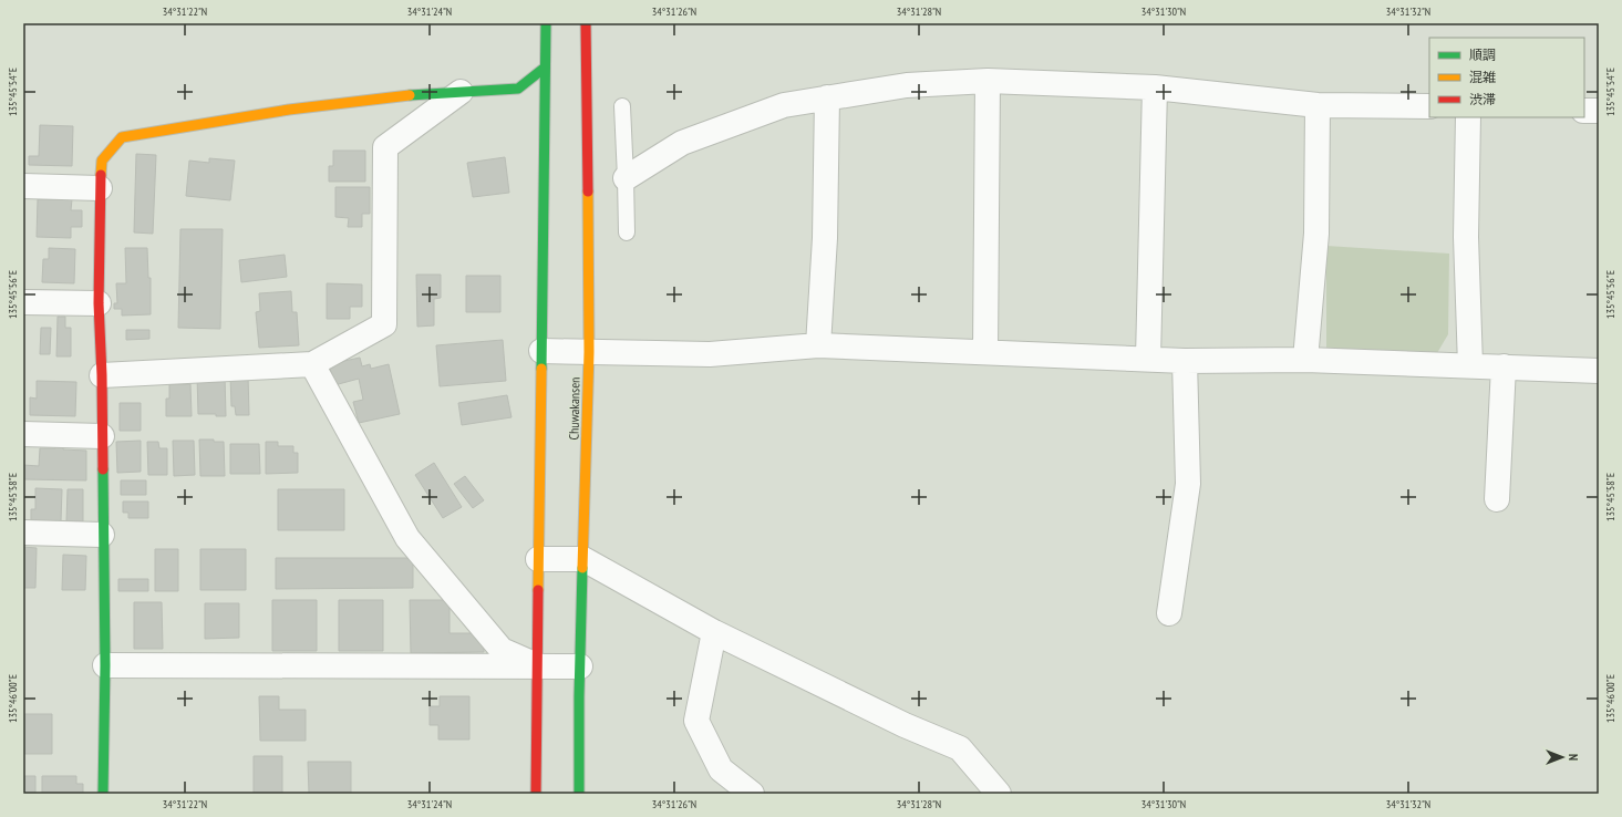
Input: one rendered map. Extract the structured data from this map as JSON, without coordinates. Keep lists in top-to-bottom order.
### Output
{
  "streets": {
    "main road": ["Chuwakansen"]
  },
  "legend": ["順調", "混雑", "渋滞"],
  "north": "right",
  "coordinates": [
    "34°31'22\"N",
    "34°31'24\"N",
    "34°31'26\"N",
    "34°31'28\"N",
    "34°31'30\"N",
    "34°31'32\"N",
    "135°45'54\"E",
    "135°45'56\"E",
    "135°45'58\"E",
    "135°46'00\"E"
  ]
}
